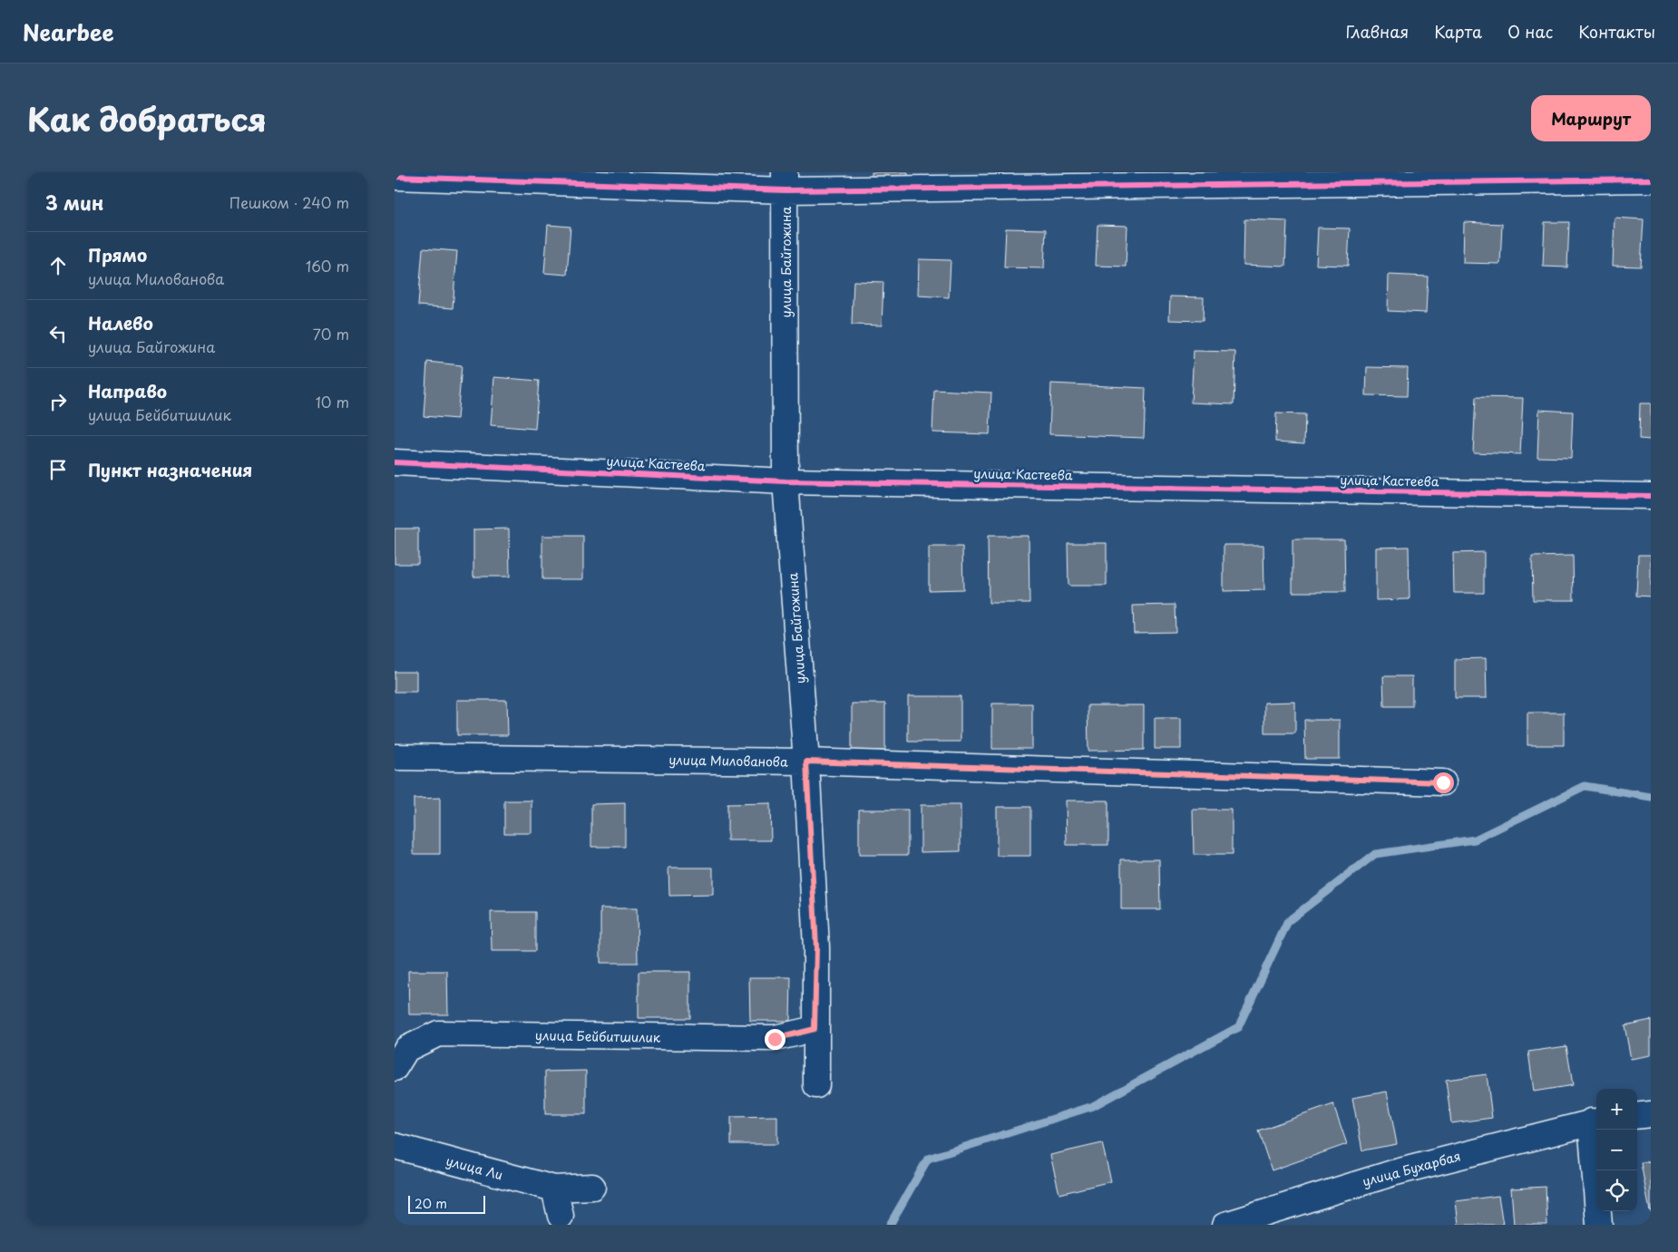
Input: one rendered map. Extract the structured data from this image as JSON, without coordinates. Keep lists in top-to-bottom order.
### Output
{
  "streets": {
    "street": [
      "улица Байгожина",
      "улица Кастеева",
      "улица Милованова",
      "улица Бейбитшилик",
      "улица Ли",
      "улица Бухарбая"
    ]
  },
  "crossings": [
    ["улица Байгожина", "улица Кастеева"],
    ["улица Байгожина", "улица Милованова"],
    ["улица Байгожина", "улица Бейбитшилик"]
  ],
  "scale_bar": "20 m",
  "page": {
    "header": "Nearbee",
    "nav": [
      "Главная",
      "Карта",
      "О нас",
      "Контакты"
    ],
    "title": "Как добраться",
    "buttons": "Маршрут",
    "heading": ["3 мин", "Пешком · 240 m"],
    "list": [
      ["Прямо", "улица Милованова", "160 m"],
      ["Налево", "улица Байгожина", "70 m"],
      ["Направо", "улица Бейбитшилик", "10 m"],
      "Пункт назначения"
    ],
    "map_buttons": ["+", "−"],
    "scale": "20 m"
  }
}
